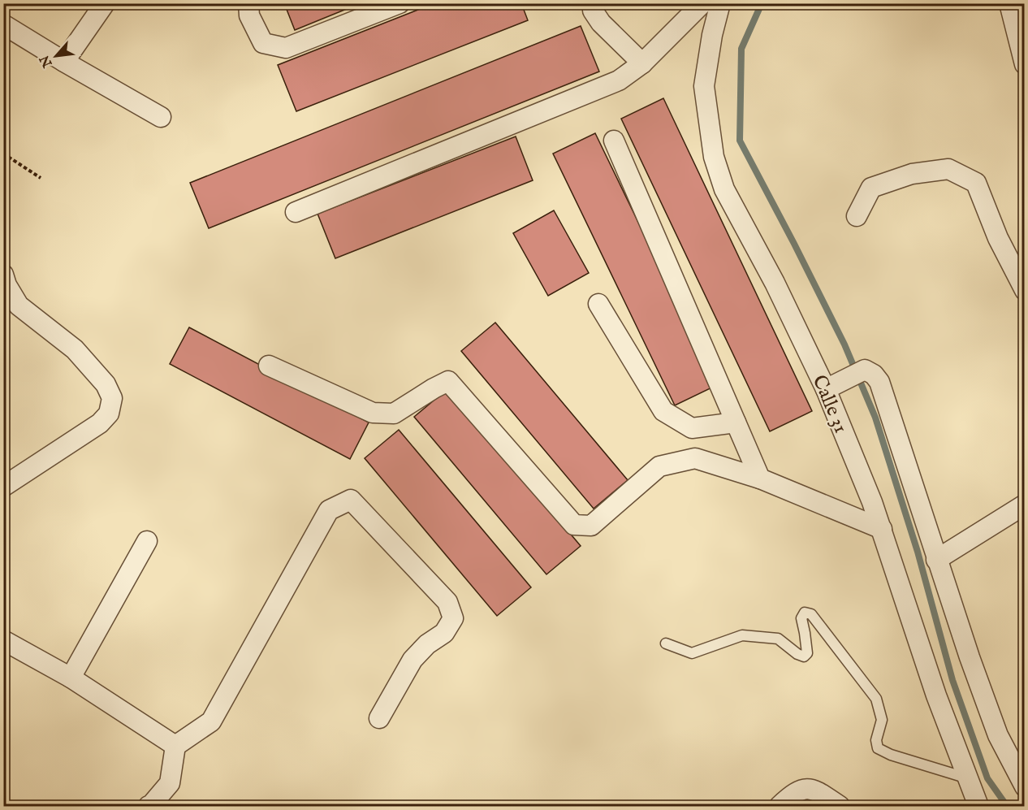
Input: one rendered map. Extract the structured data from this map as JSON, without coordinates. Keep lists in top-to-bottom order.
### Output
{
  "streets": {
    "street": ["Calle 31"]
  },
  "north": "bottom left"
}
